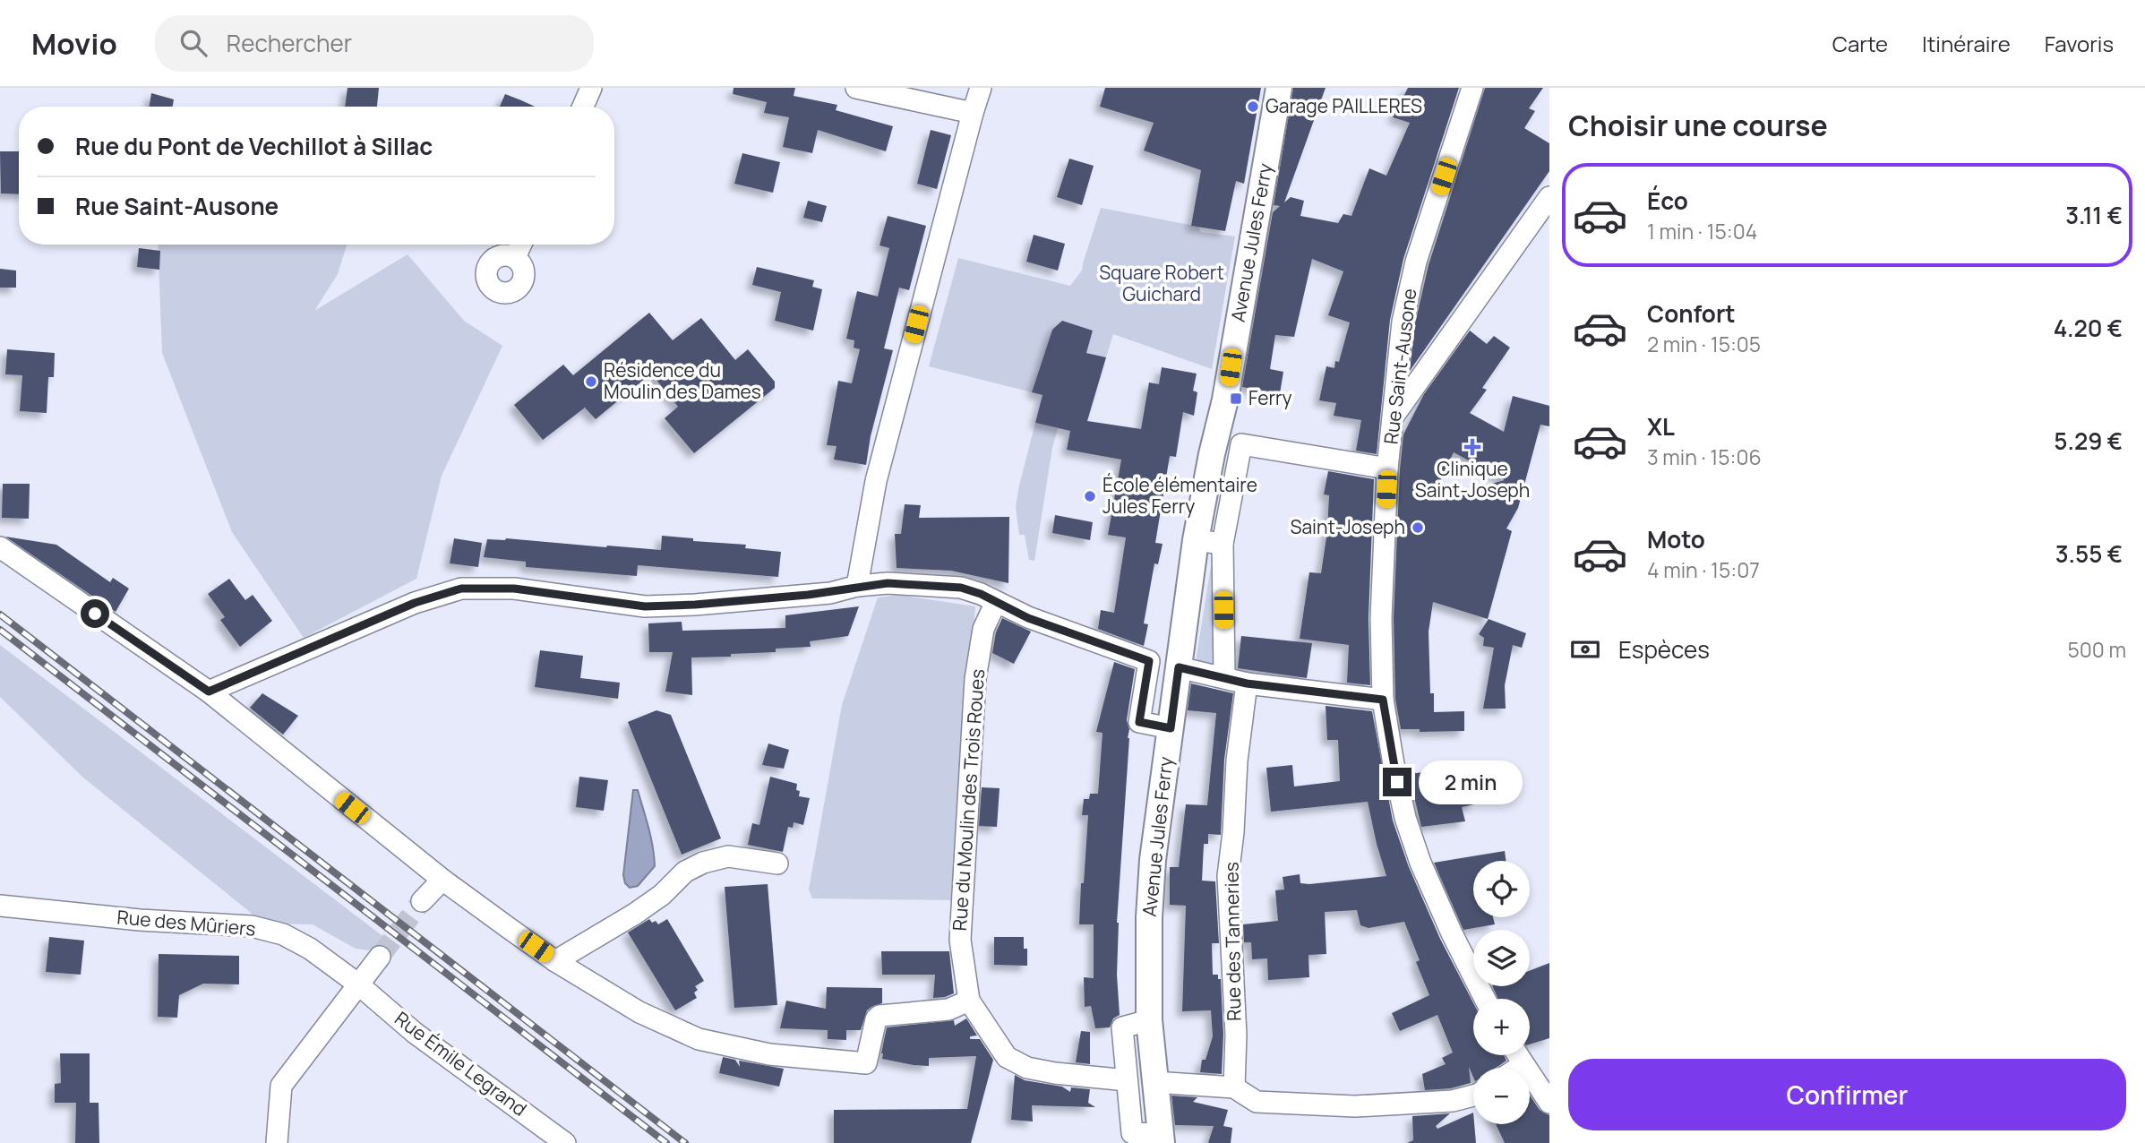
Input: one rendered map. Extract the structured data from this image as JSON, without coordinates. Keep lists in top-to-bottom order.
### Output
{
  "streets": {
    "street": [
      "Avenue Jules Ferry",
      "Rue Saint-Ausone",
      "Rue du Moulin des Trois Roues",
      "Rue des Mûriers",
      "Rue des Tanneries",
      "Rue Émile Legrand"
    ]
  },
  "crossings": [
    ["Rue des Mûriers", "Rue Émile Legrand"]
  ],
  "parks": ["Square Robert Guichard"],
  "places": {
    "other": [
      "Garage PAILLERES",
      "Résidence du Moulin des Dames",
      "École élémentaire Jules Ferry",
      "Saint-Joseph"
    ],
    "transit": ["Ferry"],
    "health": ["Clinique Saint-Joseph"]
  },
  "page": {
    "header": "Movio",
    "search": "Rechercher",
    "nav": ["Carte", "Itinéraire", "Favoris"],
    "heading": "Choisir une course",
    "banner": ["Rue du Pont de Vechillot à Sillac", "Rue Saint-Ausone"],
    "list": [
      {
        "name": "Éco",
        "note": "1 min · 15:04",
        "value": "3.11 €"
      },
      {
        "name": "Confort",
        "note": "2 min · 15:05",
        "value": "4.20 €"
      },
      {
        "name": "XL",
        "note": "3 min · 15:06",
        "value": "5.29 €"
      },
      {
        "name": "Moto",
        "note": "4 min · 15:07",
        "value": "3.55 €"
      }
    ],
    "pay": ["Espèces", "500 m"],
    "bubble": "2 min",
    "map_buttons": ["+", "−"],
    "buttons": "Confirmer"
  }
}
